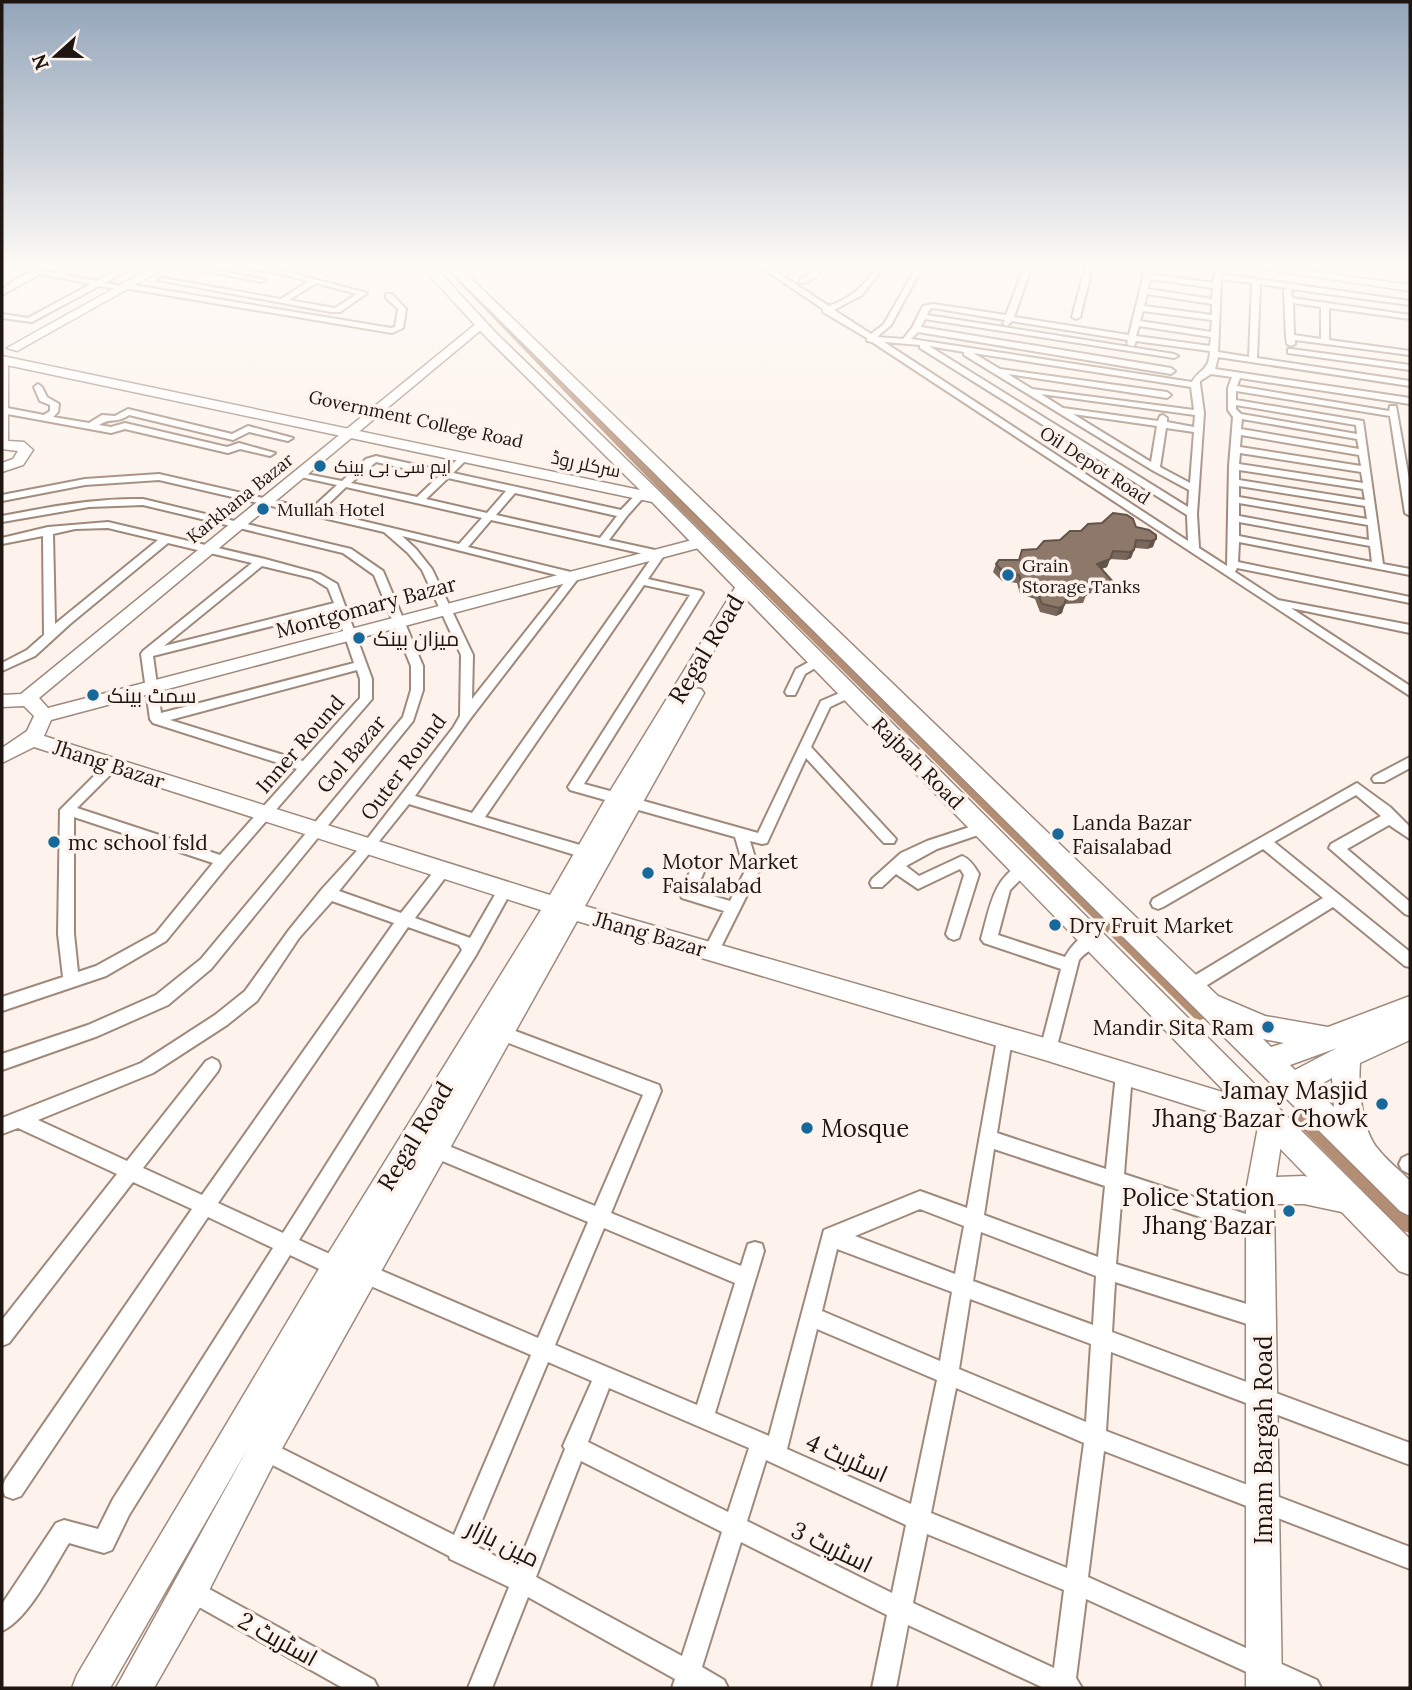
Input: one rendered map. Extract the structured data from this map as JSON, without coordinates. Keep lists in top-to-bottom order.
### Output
{
  "streets": {
    "main road": ["Government College Road", "سرکلر روڈ", "Rajbah Road"],
    "street": [
      "Oil Depot Road",
      "Karkhana Bazar",
      "Montgomary Bazar",
      "Regal Road",
      "Inner Round",
      "Gol Bazar",
      "Jhang Bazar",
      "Outer Round",
      "Imam Bargah Road",
      "اسٹریٹ 4",
      "مین بازار",
      "اسٹریٹ 3",
      "اسٹریٹ 2"
    ]
  },
  "crossings": [
    ["Government College Road", "سرکلر روڈ"],
    ["Government College Road", "Karkhana Bazar"],
    ["Government College Road", "Rajbah Road"],
    ["سرکلر روڈ", "Karkhana Bazar"],
    ["سرکلر روڈ", "Rajbah Road"],
    ["Karkhana Bazar", "Inner Round"],
    ["Karkhana Bazar", "Gol Bazar"],
    ["Karkhana Bazar", "Outer Round"],
    ["Montgomary Bazar", "Inner Round"],
    ["Montgomary Bazar", "Gol Bazar"],
    ["Montgomary Bazar", "Rajbah Road"],
    ["Montgomary Bazar", "Outer Round"],
    ["Regal Road", "Rajbah Road"],
    ["Regal Road", "Jhang Bazar"],
    ["Regal Road", "اسٹریٹ 4"],
    ["Regal Road", "مین بازار"],
    ["Regal Road", "اسٹریٹ 2"],
    ["Inner Round", "Jhang Bazar"],
    ["Gol Bazar", "Jhang Bazar"],
    ["Rajbah Road", "Jhang Bazar"],
    ["Rajbah Road", "Imam Bargah Road"],
    ["Jhang Bazar", "Outer Round"],
    ["Jhang Bazar", "Imam Bargah Road"],
    ["Imam Bargah Road", "اسٹریٹ 4"]
  ],
  "places": [
    "ایم سی بی بینک",
    "Mullah Hotel",
    "Grain Storage Tanks",
    "میزان بینک",
    "سمٹ بینک",
    "Landa Bazar Faisalabad",
    "mc school fsld",
    "Motor Market Faisalabad",
    "Dry Fruit Market",
    "Mandir Sita Ram",
    "Jamay Masjid Jhang Bazar Chowk",
    "Mosque",
    "Police Station Jhang Bazar"
  ],
  "north": "left"
}
